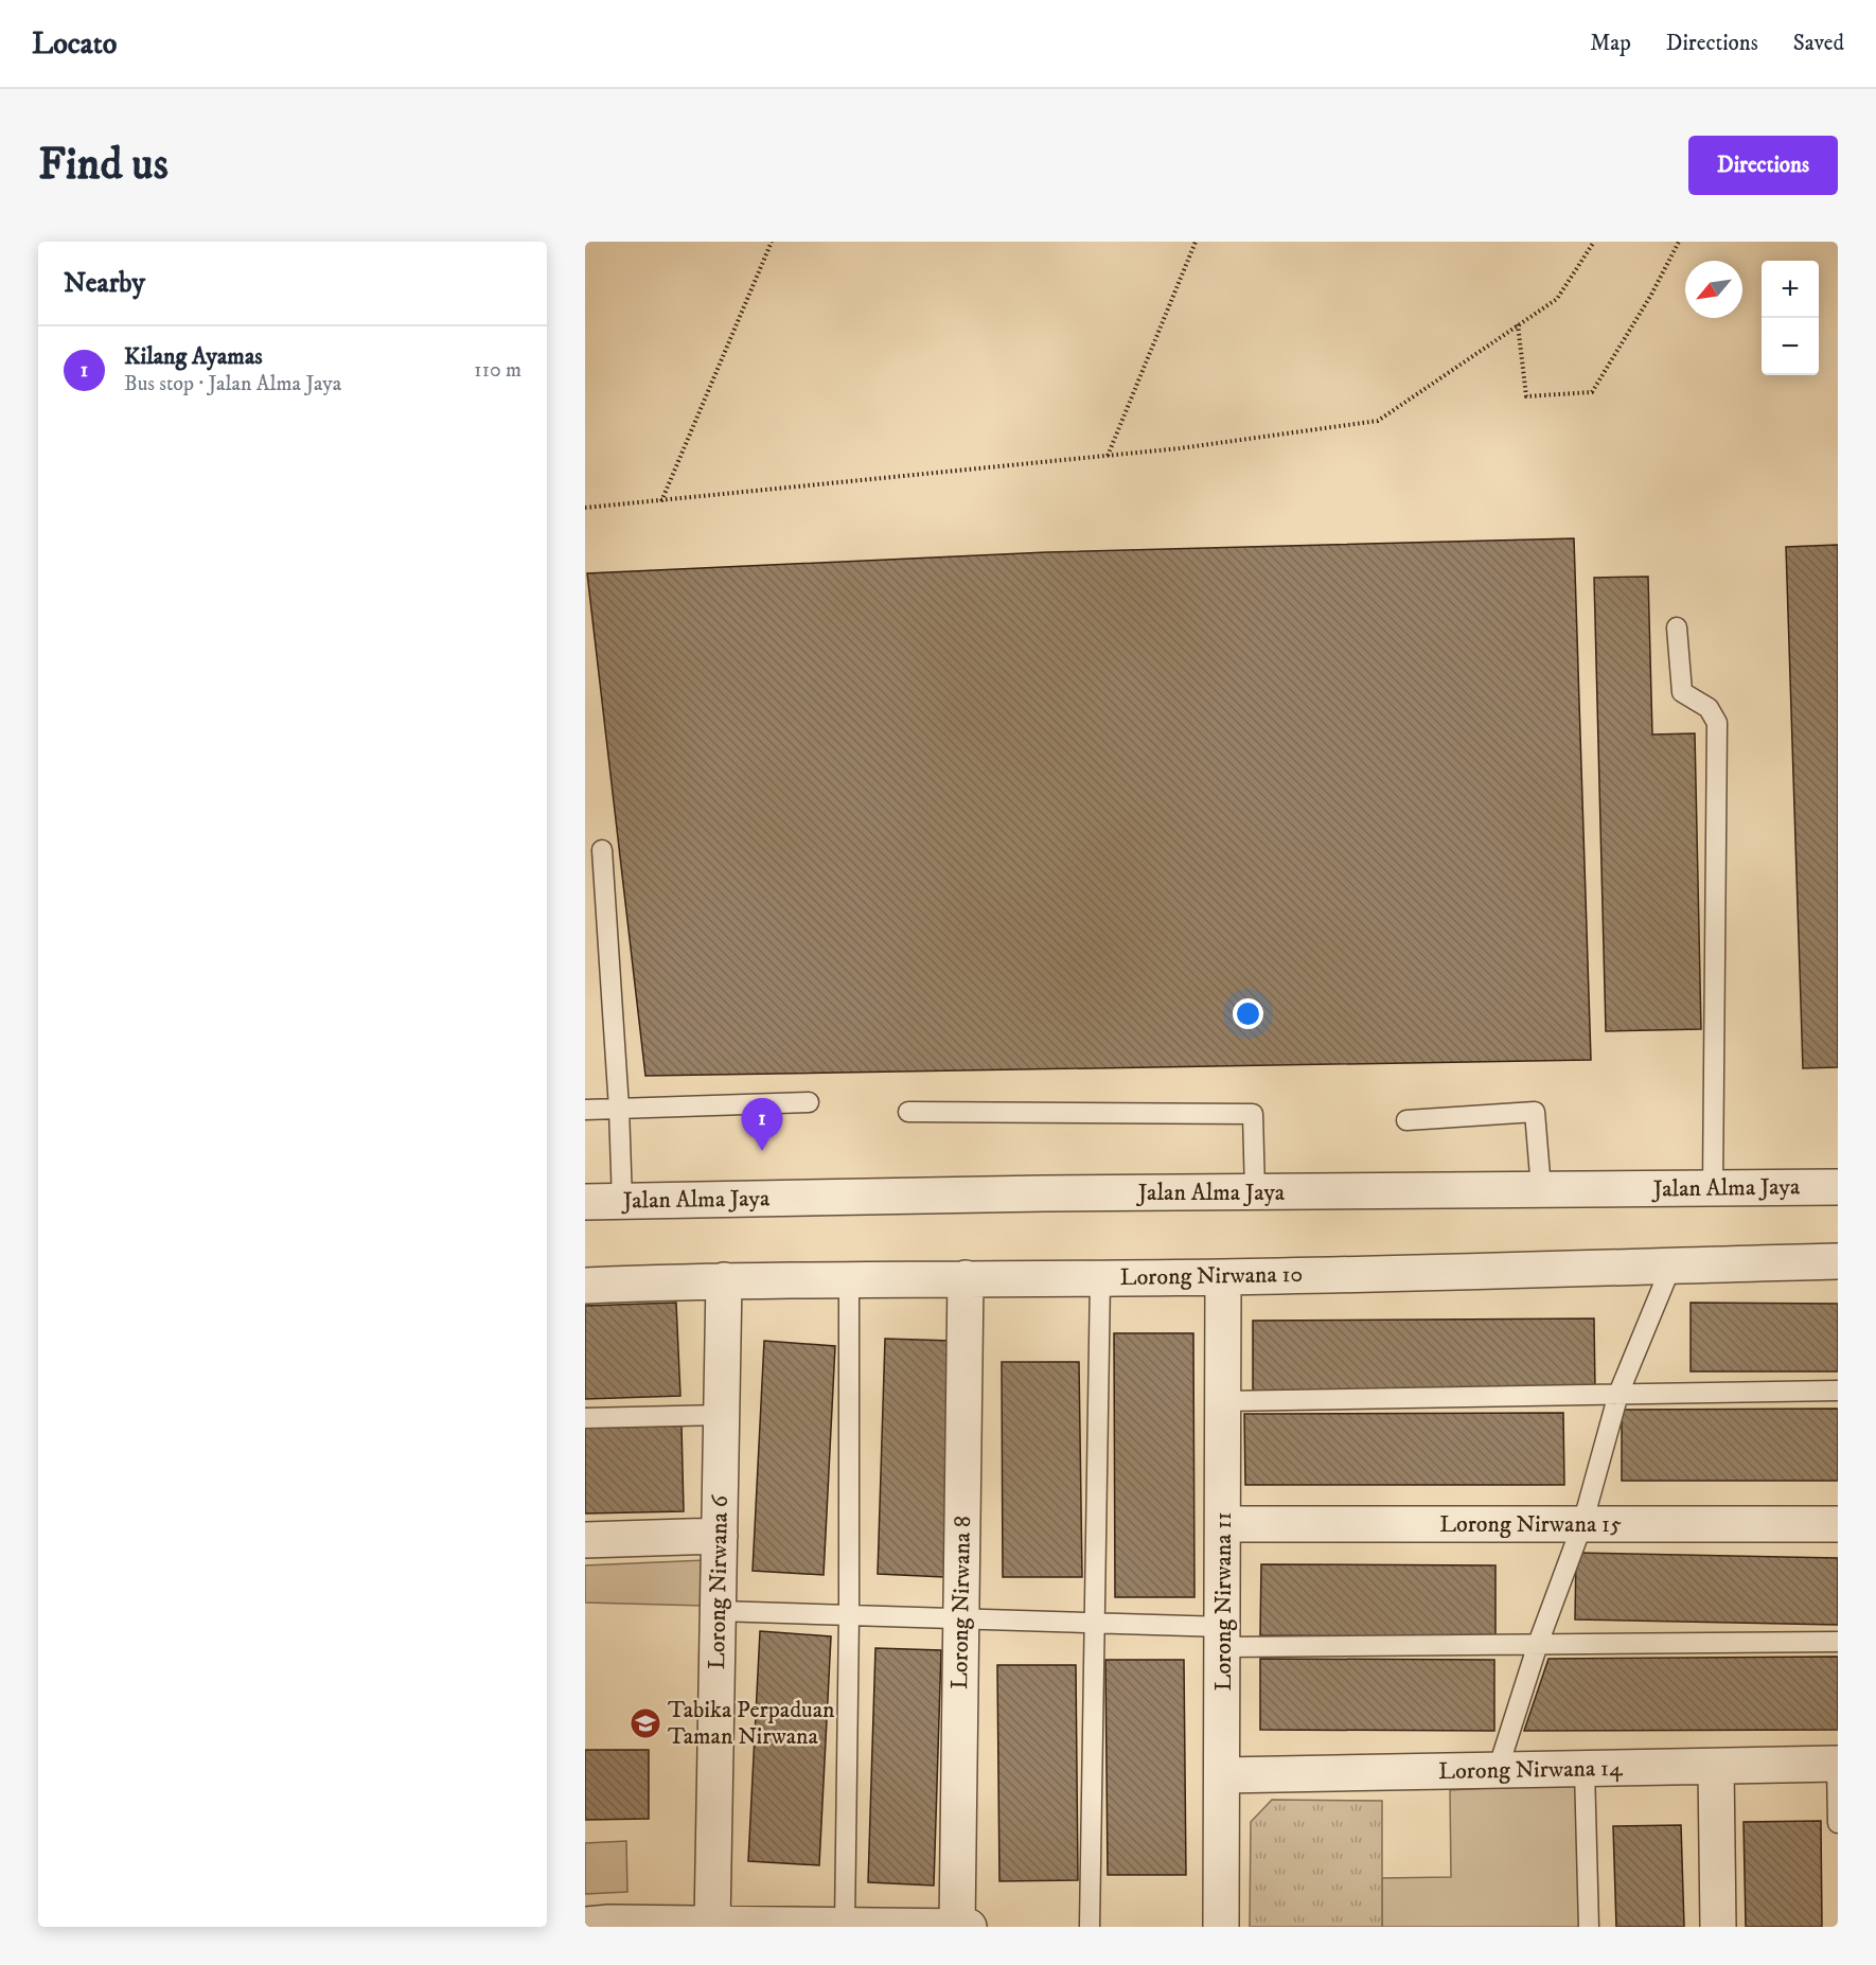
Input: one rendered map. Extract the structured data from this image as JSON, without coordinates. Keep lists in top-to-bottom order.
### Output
{
  "streets": {
    "street": [
      "Jalan Alma Jaya",
      "Lorong Nirwana 10",
      "Lorong Nirwana 15",
      "Lorong Nirwana 6",
      "Lorong Nirwana 11",
      "Lorong Nirwana 8",
      "Lorong Nirwana 14"
    ]
  },
  "crossings": [
    ["Lorong Nirwana 10", "Lorong Nirwana 6"],
    ["Lorong Nirwana 10", "Lorong Nirwana 11"],
    ["Lorong Nirwana 10", "Lorong Nirwana 8"],
    ["Lorong Nirwana 15", "Lorong Nirwana 11"],
    ["Lorong Nirwana 11", "Lorong Nirwana 14"]
  ],
  "places": {
    "school or university": ["Tabika Perpaduan Taman Nirwana"]
  },
  "north": "bottom left",
  "page": {
    "header": "Locato",
    "nav": ["Map", "Directions", "Saved"],
    "buttons": "Directions",
    "title": "Find us",
    "heading": "Nearby",
    "map_buttons": ["+", "−"],
    "list": [
      {
        "mark": "1",
        "name": "Kilang Ayamas",
        "note": "Bus stop · Jalan Alma Jaya",
        "value": "110 m"
      }
    ],
    "pins": "1"
  }
}
